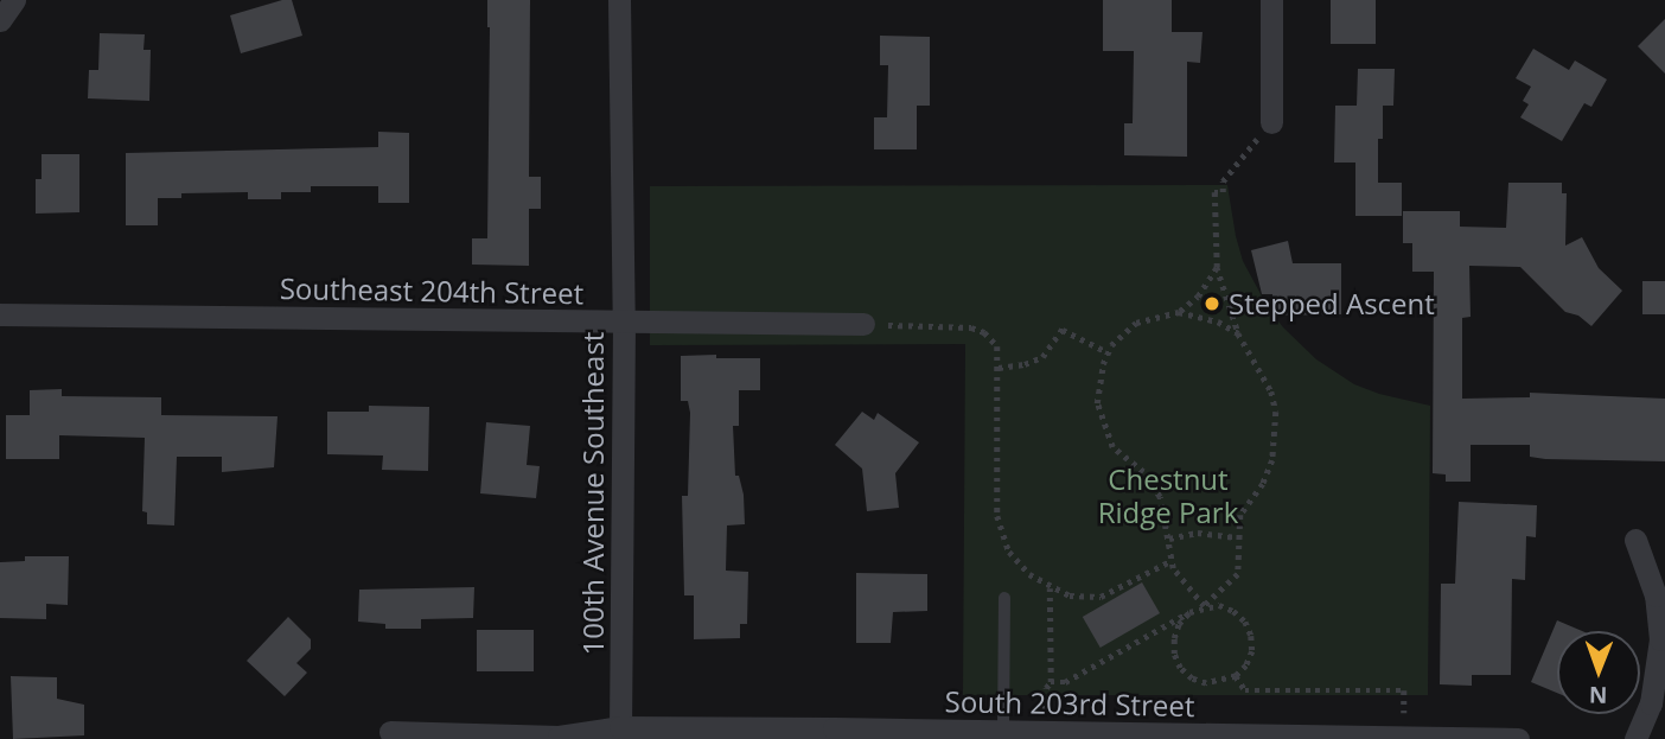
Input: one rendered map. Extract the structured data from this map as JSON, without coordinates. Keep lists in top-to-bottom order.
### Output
{
  "streets": {
    "street": ["Southeast 204th Street", "100th Avenue Southeast", "South 203rd Street"]
  },
  "crossings": [
    ["Southeast 204th Street", "100th Avenue Southeast"],
    ["100th Avenue Southeast", "South 203rd Street"]
  ],
  "parks": ["Chestnut Ridge Park"],
  "places": ["Stepped Ascent"],
  "north": "bottom"
}
